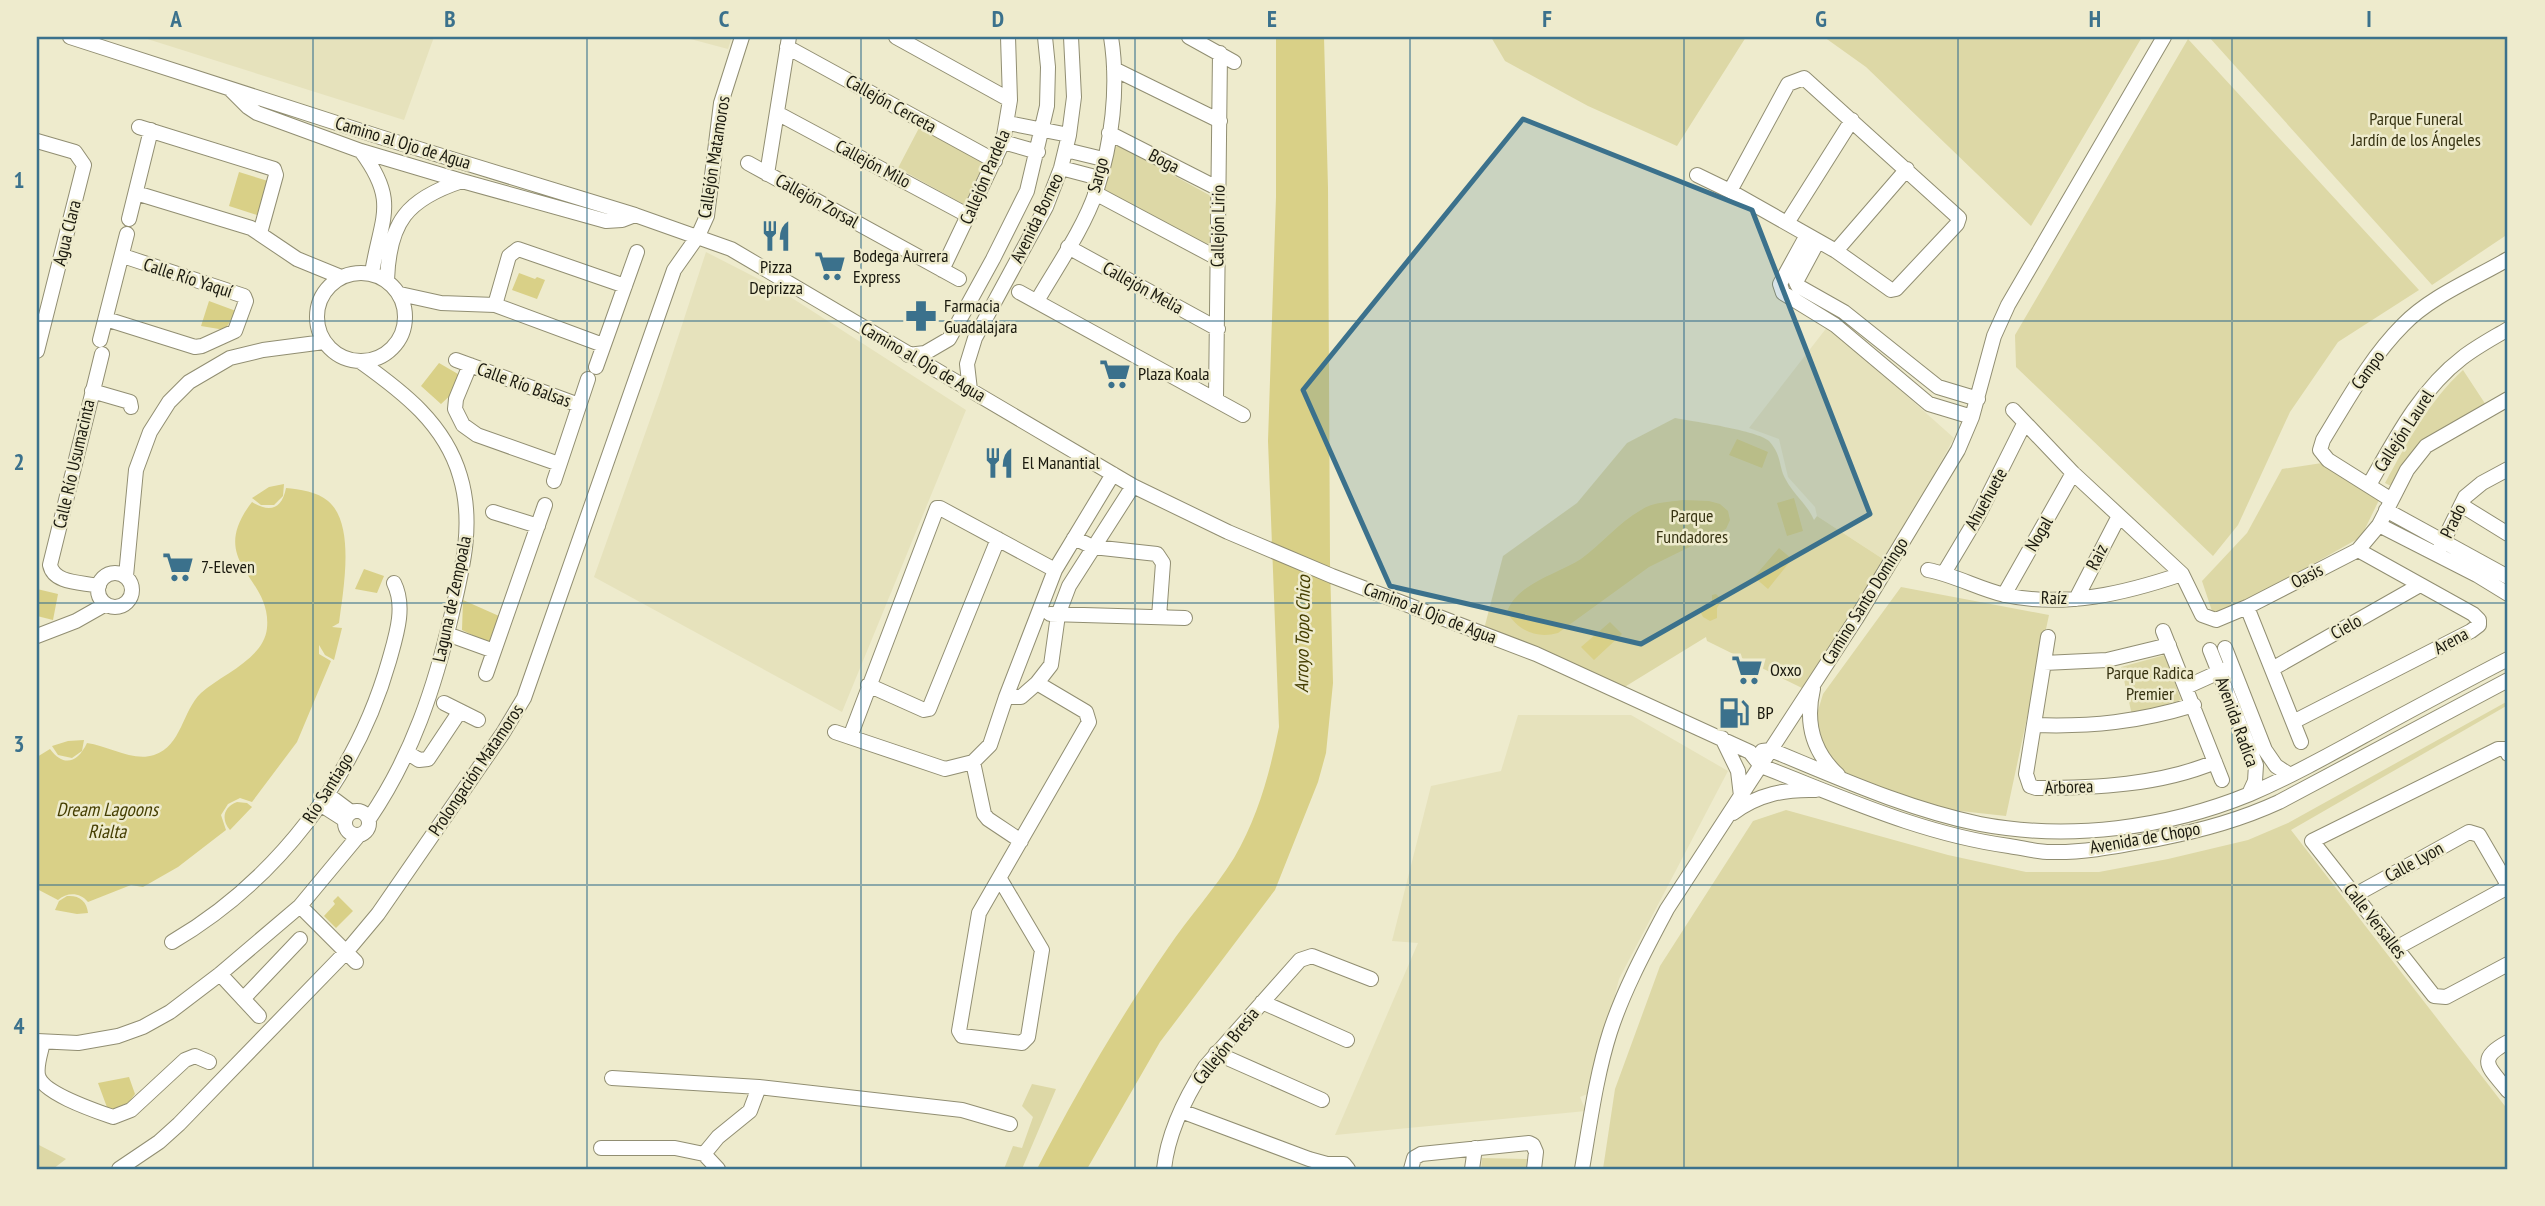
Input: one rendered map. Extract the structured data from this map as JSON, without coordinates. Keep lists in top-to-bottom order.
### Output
{
  "streets": {
    "street": [
      "Callejón Cerceta",
      "Camino al Ojo de Agua",
      "Callejón Matamoros",
      "Boga",
      "Callejón Milo",
      "Sargo",
      "Callejón Pardela",
      "Callejón Zorsal",
      "Avenida Borneo",
      "Callejón Lirio",
      "Agua Clara",
      "Calle Río Yaquí",
      "Callejón Melia",
      "Campo",
      "Calle Río Balsas",
      "Callejón Laurel",
      "Calle Río Usumacinta",
      "Ahuehuete",
      "Prado",
      "Nogal",
      "Raiz",
      "Oasis",
      "Raíz",
      "Laguna de Zempoala",
      "Camino Santo Domingo",
      "Cielo",
      "Arena",
      "Avenida Radica",
      "Prolongación Matamoros",
      "Arborea",
      "Río Santiago",
      "Avenida de Chopo",
      "Calle Lyon",
      "Calle Versalles",
      "Callejón Bresia"
    ]
  },
  "crossings": [
    ["Callejón Cerceta", "Callejón Pardela"],
    ["Camino al Ojo de Agua", "Callejón Matamoros"],
    ["Camino al Ojo de Agua", "Avenida Borneo"],
    ["Camino al Ojo de Agua", "Camino Santo Domingo"],
    ["Camino al Ojo de Agua", "Prolongación Matamoros"],
    ["Camino al Ojo de Agua", "Avenida de Chopo"],
    ["Callejón Matamoros", "Prolongación Matamoros"],
    ["Boga", "Sargo"],
    ["Boga", "Callejón Lirio"],
    ["Callejón Milo", "Callejón Pardela"],
    ["Sargo", "Callejón Melia"],
    ["Callejón Pardela", "Callejón Zorsal"],
    ["Callejón Lirio", "Callejón Melia"],
    ["Calle Río Yaquí", "Calle Río Usumacinta"],
    ["Campo", "Callejón Laurel"],
    ["Campo", "Oasis"],
    ["Ahuehuete", "Raíz"],
    ["Nogal", "Raíz"],
    ["Raiz", "Raíz"],
    ["Oasis", "Raíz"],
    ["Oasis", "Arena"],
    ["Camino Santo Domingo", "Avenida de Chopo"],
    ["Cielo", "Arena"],
    ["Avenida Radica", "Avenida de Chopo"],
    ["Calle Lyon", "Calle Versalles"]
  ],
  "water": ["Arroyo Topo Chico", "Dream Lagoons Rialta"],
  "parks": ["Parque Funeral Jardín de los Ángeles", "Parque Fundadores", "Parque Radica Premier"],
  "places": {
    "restaurant": ["Pizza Deprizza", "El Manantial"],
    "supermarket": [
      "Bodega Aurrera Express",
      "Plaza Koala",
      "7-Eleven",
      "Oxxo"
    ],
    "pharmacy": ["Farmacia Guadalajara"],
    "fuel station": ["BP"]
  },
  "grid": {
    "columns": [
      "A",
      "B",
      "C",
      "D",
      "E",
      "F",
      "G",
      "H",
      "I"
    ],
    "rows": [
      "1",
      "2",
      "3",
      "4"
    ]
  }
}
